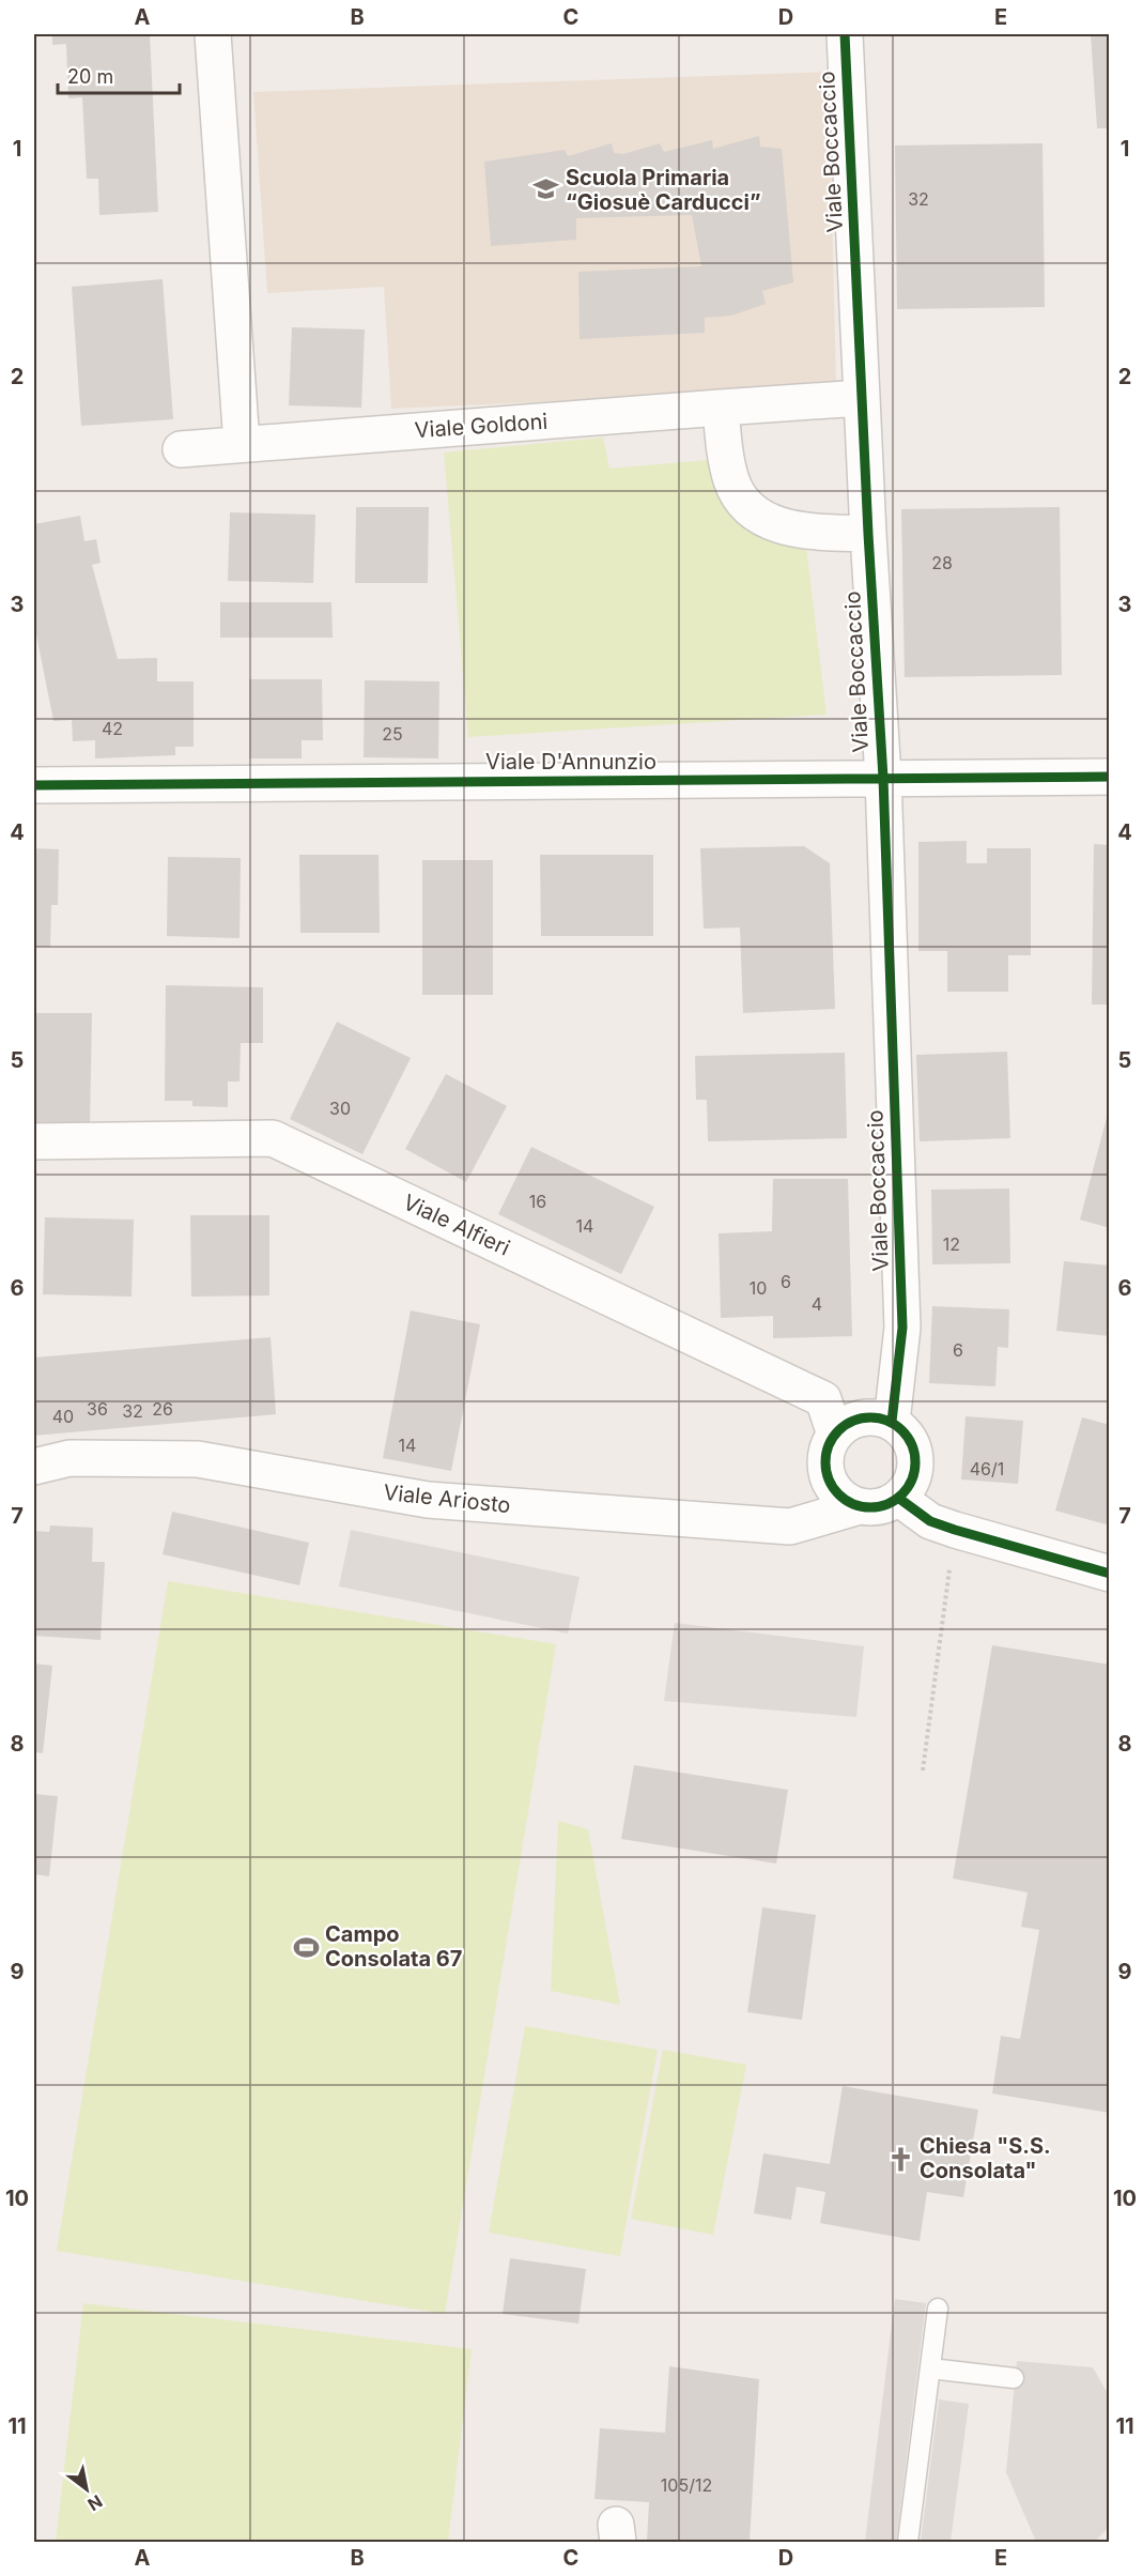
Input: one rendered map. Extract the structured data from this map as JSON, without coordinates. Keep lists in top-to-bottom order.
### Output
{
  "streets": {
    "street": [
      "Viale Boccaccio",
      "Viale Goldoni",
      "Viale D'Annunzio",
      "Viale Alfieri",
      "Viale Ariosto"
    ]
  },
  "crossings": [
    ["Viale Boccaccio", "Viale Goldoni"],
    ["Viale Boccaccio", "Viale D'Annunzio"],
    ["Viale Boccaccio", "Viale Alfieri"],
    ["Viale Boccaccio", "Viale Ariosto"],
    ["Viale Alfieri", "Viale Ariosto"]
  ],
  "places": {
    "school or university": ["Scuola Primaria “Giosuè Carducci”"],
    "sports": ["Campo Consolata 67"],
    "church": ["Chiesa \"S.S. Consolata\""]
  },
  "house_numbers": [
    "32",
    "28",
    "42",
    "25",
    "30",
    "16",
    "14",
    "12",
    "6",
    "10",
    "4",
    "6",
    "36",
    "26",
    "32",
    "40",
    "14",
    "46/1",
    "105/12"
  ],
  "scale_bar": "20 m",
  "north": "bottom right",
  "grid": {
    "columns": [
      "A",
      "B",
      "C",
      "D",
      "E"
    ],
    "rows": [
      "1",
      "2",
      "3",
      "4",
      "5",
      "6",
      "7",
      "8",
      "9",
      "10",
      "11"
    ]
  }
}
